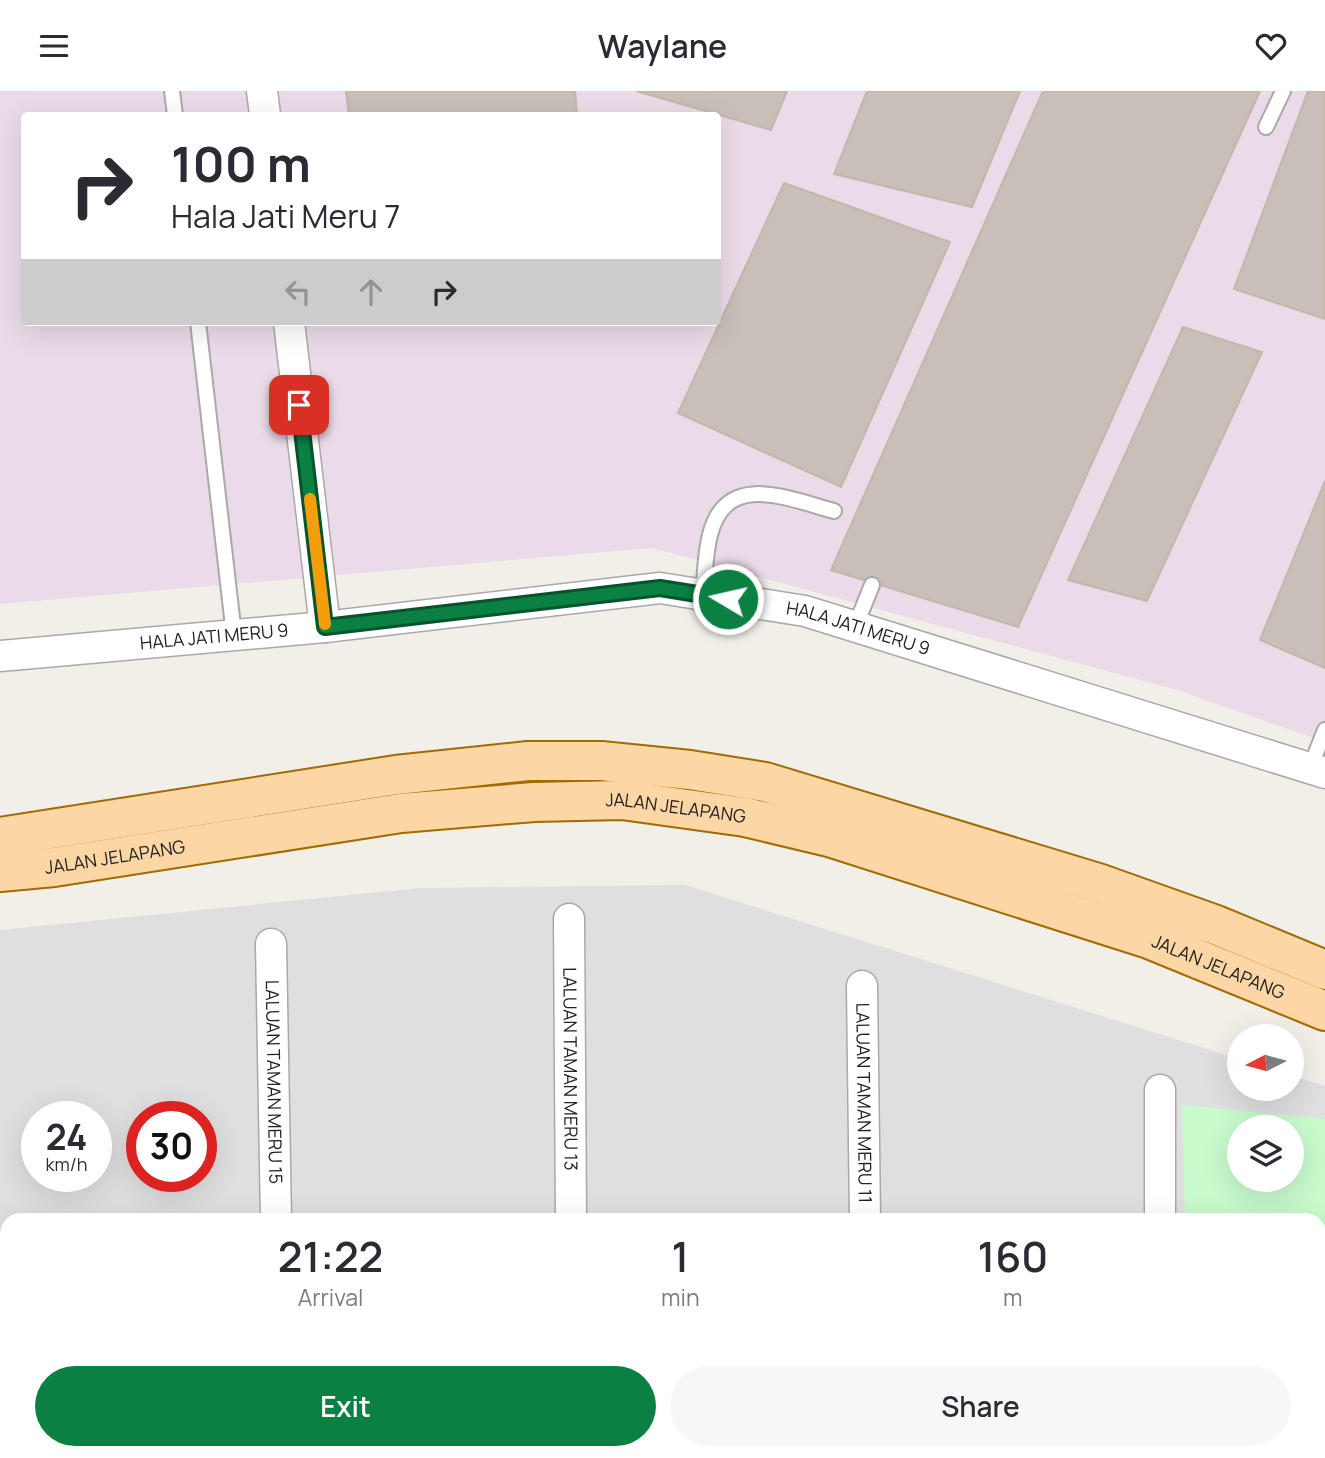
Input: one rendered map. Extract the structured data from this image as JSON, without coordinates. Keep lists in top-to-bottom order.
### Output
{
  "streets": {
    "main road": ["JALAN JELAPANG"],
    "street": [
      "HALA JATI MERU 9",
      "LALUAN TAMAN MERU 13",
      "LALUAN TAMAN MERU 15",
      "LALUAN TAMAN MERU 11"
    ]
  },
  "north": "left",
  "page": {
    "header": "Waylane",
    "turn": ["100 m", "Hala Jati Meru 7"],
    "speed": "24 km/h",
    "limit": "30",
    "eta": [
      "21:22",
      "Arrival",
      "1",
      "min",
      "160",
      "m"
    ],
    "buttons": ["Exit", "Share"]
  }
}
